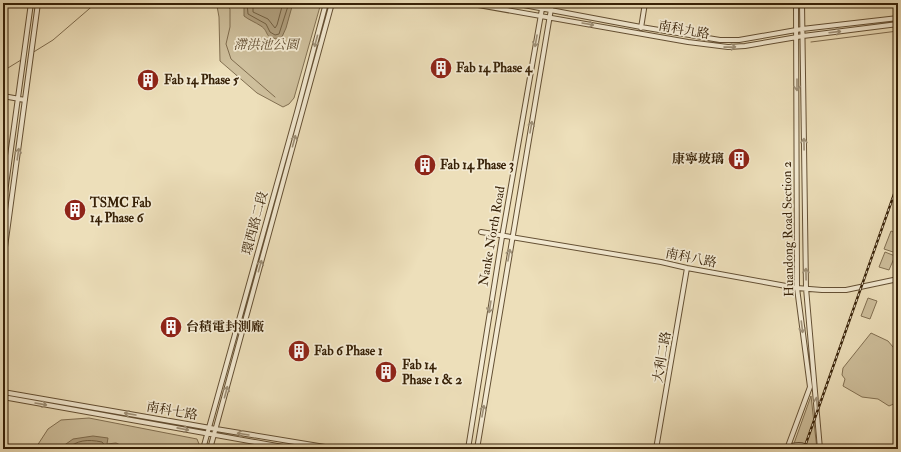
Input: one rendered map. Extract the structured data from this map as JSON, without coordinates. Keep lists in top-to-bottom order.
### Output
{
  "streets": {
    "street": [
      "南科九路",
      "環西路二段",
      "Huandong Road Section 2",
      "Nanke North Road",
      "南科八路",
      "大利二路",
      "南科七路"
    ]
  },
  "crossings": [
    ["南科九路", "Huandong Road Section 2"],
    ["南科九路", "Nanke North Road"],
    ["環西路二段", "南科七路"],
    ["Huandong Road Section 2", "南科八路"],
    ["Nanke North Road", "南科八路"],
    ["南科八路", "大利二路"]
  ],
  "parks": ["滯洪池公園"],
  "places": {
    "building": [
      "Fab 14 Phase 4",
      "Fab 14 Phase 5",
      "康寧玻璃",
      "Fab 14 Phase 3",
      "TSMC Fab 14 Phase 6",
      "台積電封測廠",
      "Fab 6 Phase 1",
      "Fab 14 Phase 1 & 2"
    ]
  }
}
